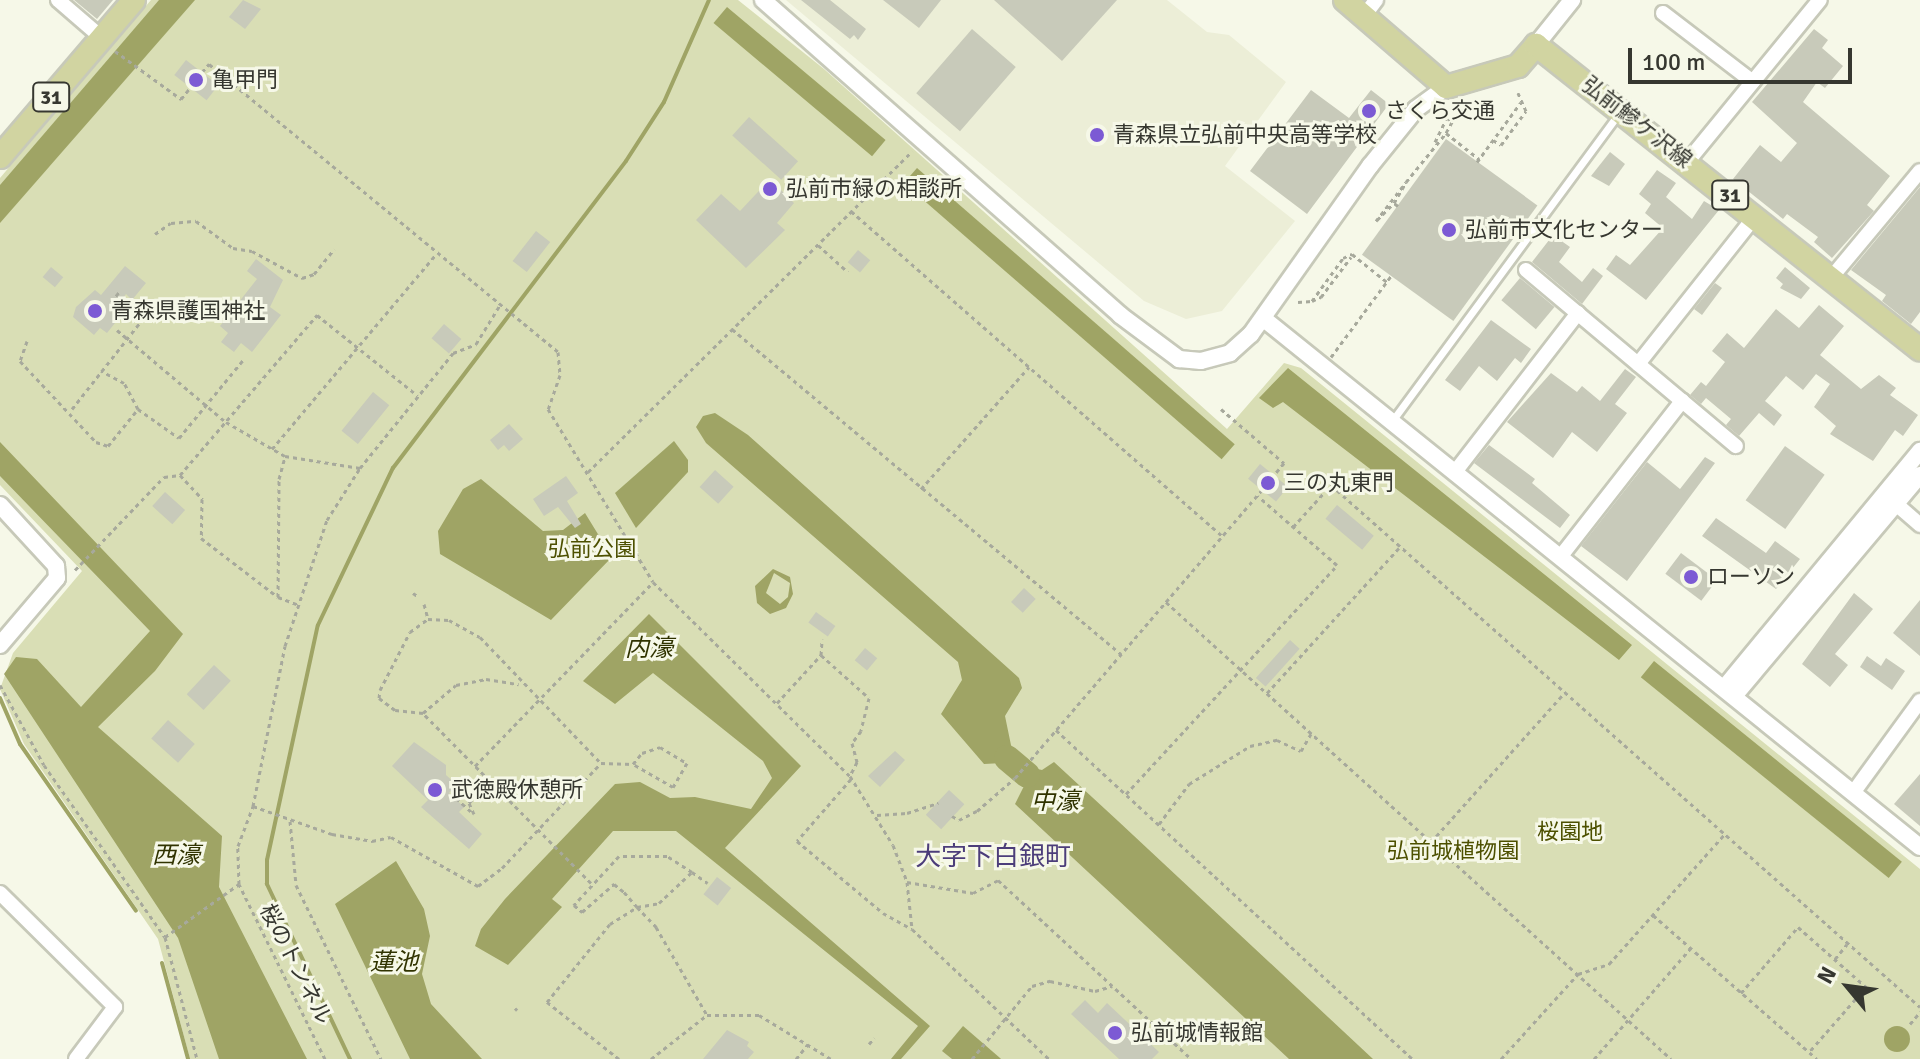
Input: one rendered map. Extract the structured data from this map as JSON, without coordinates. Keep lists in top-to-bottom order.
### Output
{
  "streets": {
    "main road": ["31", "弘前鰺ケ沢線"],
    "path": ["桜のトンネル"]
  },
  "districts": ["大字下白銀町"],
  "water": [
    "内濠",
    "中濠",
    "西濠",
    "蓮池"
  ],
  "parks": ["弘前公園", "桜園地", "弘前城植物園"],
  "places": [
    "亀甲門",
    "さくら交通",
    "青森県立弘前中央高等学校",
    "弘前市緑の相談所",
    "弘前市文化センター",
    "青森県護国神社",
    "三の丸東門",
    "ローソン",
    "武徳殿休憩所",
    "弘前城情報館"
  ],
  "scale_bar": "100 m",
  "north": "top left"
}
